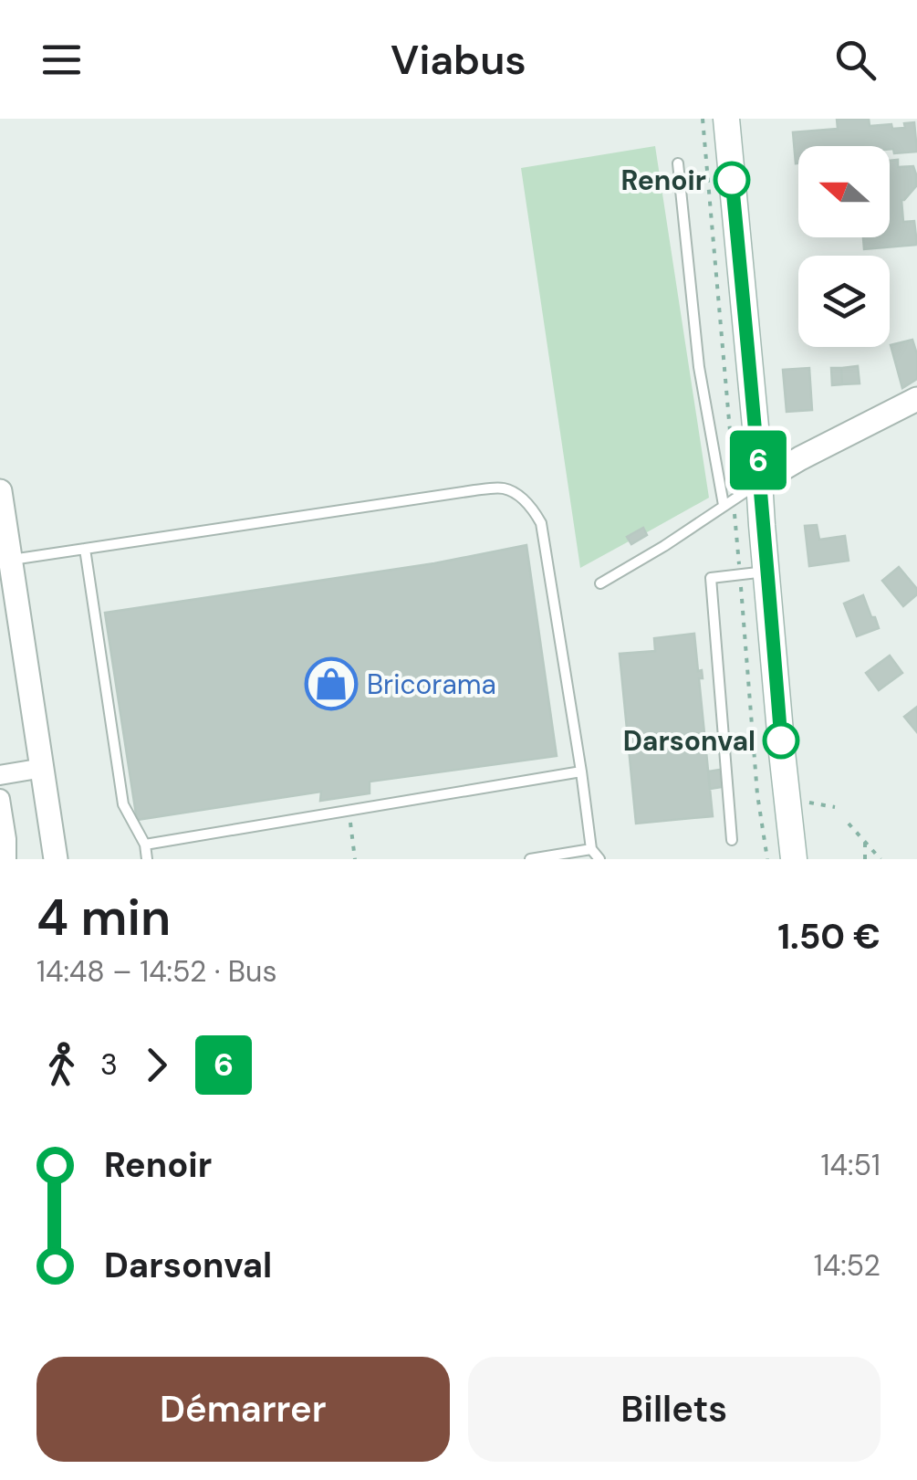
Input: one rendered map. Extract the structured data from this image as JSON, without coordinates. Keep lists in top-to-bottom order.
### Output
{
  "places": {
    "other": ["Renoir", "Darsonval"],
    "shop": ["Bricorama"]
  },
  "lines": ["bus line 6"],
  "north": "left",
  "page": {
    "header": "Viabus",
    "on_map": "6",
    "heading": ["4 min", "14:48 – 14:52 · Bus", "1.50 €"],
    "legs": ["3", "6"],
    "list": [
      {
        "name": "Renoir",
        "value": "14:51"
      },
      {
        "name": "Darsonval",
        "value": "14:52"
      }
    ],
    "buttons": ["Démarrer", "Billets"]
  }
}
